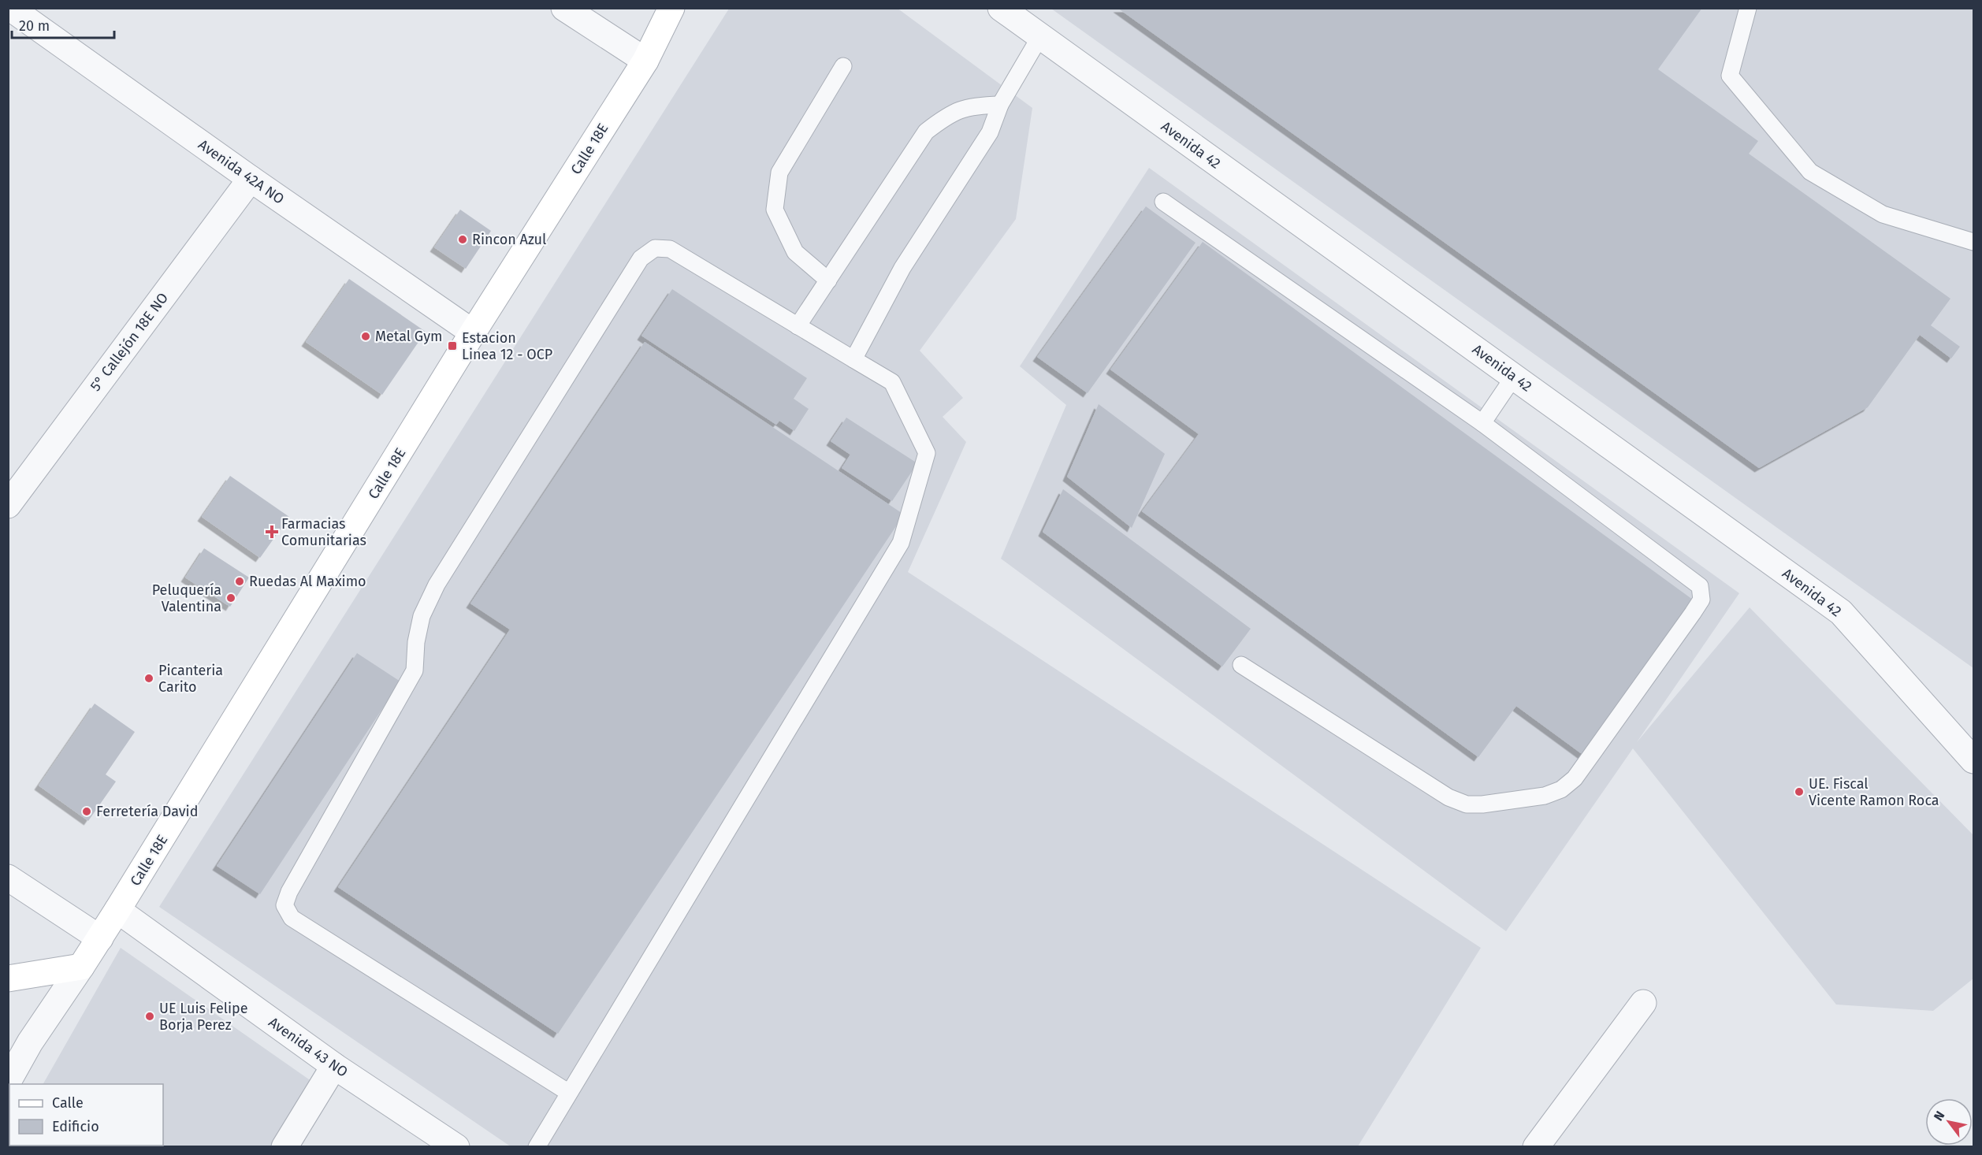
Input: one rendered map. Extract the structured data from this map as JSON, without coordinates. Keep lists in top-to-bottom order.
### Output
{
  "streets": {
    "street": [
      "Avenida 42",
      "Calle 18E",
      "Avenida 42A NO",
      "5° Callejón 18E NO",
      "Avenida 43 NO"
    ]
  },
  "crossings": [
    ["Calle 18E", "Avenida 42A NO"],
    ["Calle 18E", "Avenida 43 NO"],
    ["Avenida 42A NO", "5° Callejón 18E NO"]
  ],
  "places": {
    "other": [
      "Rincon Azul",
      "Metal Gym",
      "Ruedas Al Maximo",
      "Peluquería Valentina",
      "Picanteria Carito",
      "UE. Fiscal Vicente Ramon Roca",
      "Ferretería David",
      "UE Luis Felipe Borja Perez"
    ],
    "transit": ["Estacion Linea 12 - OCP"],
    "health": ["Farmacias Comunitarias"]
  },
  "legend": ["Calle", "Edificio"],
  "scale_bar": "20 m",
  "north": "top left"
}
